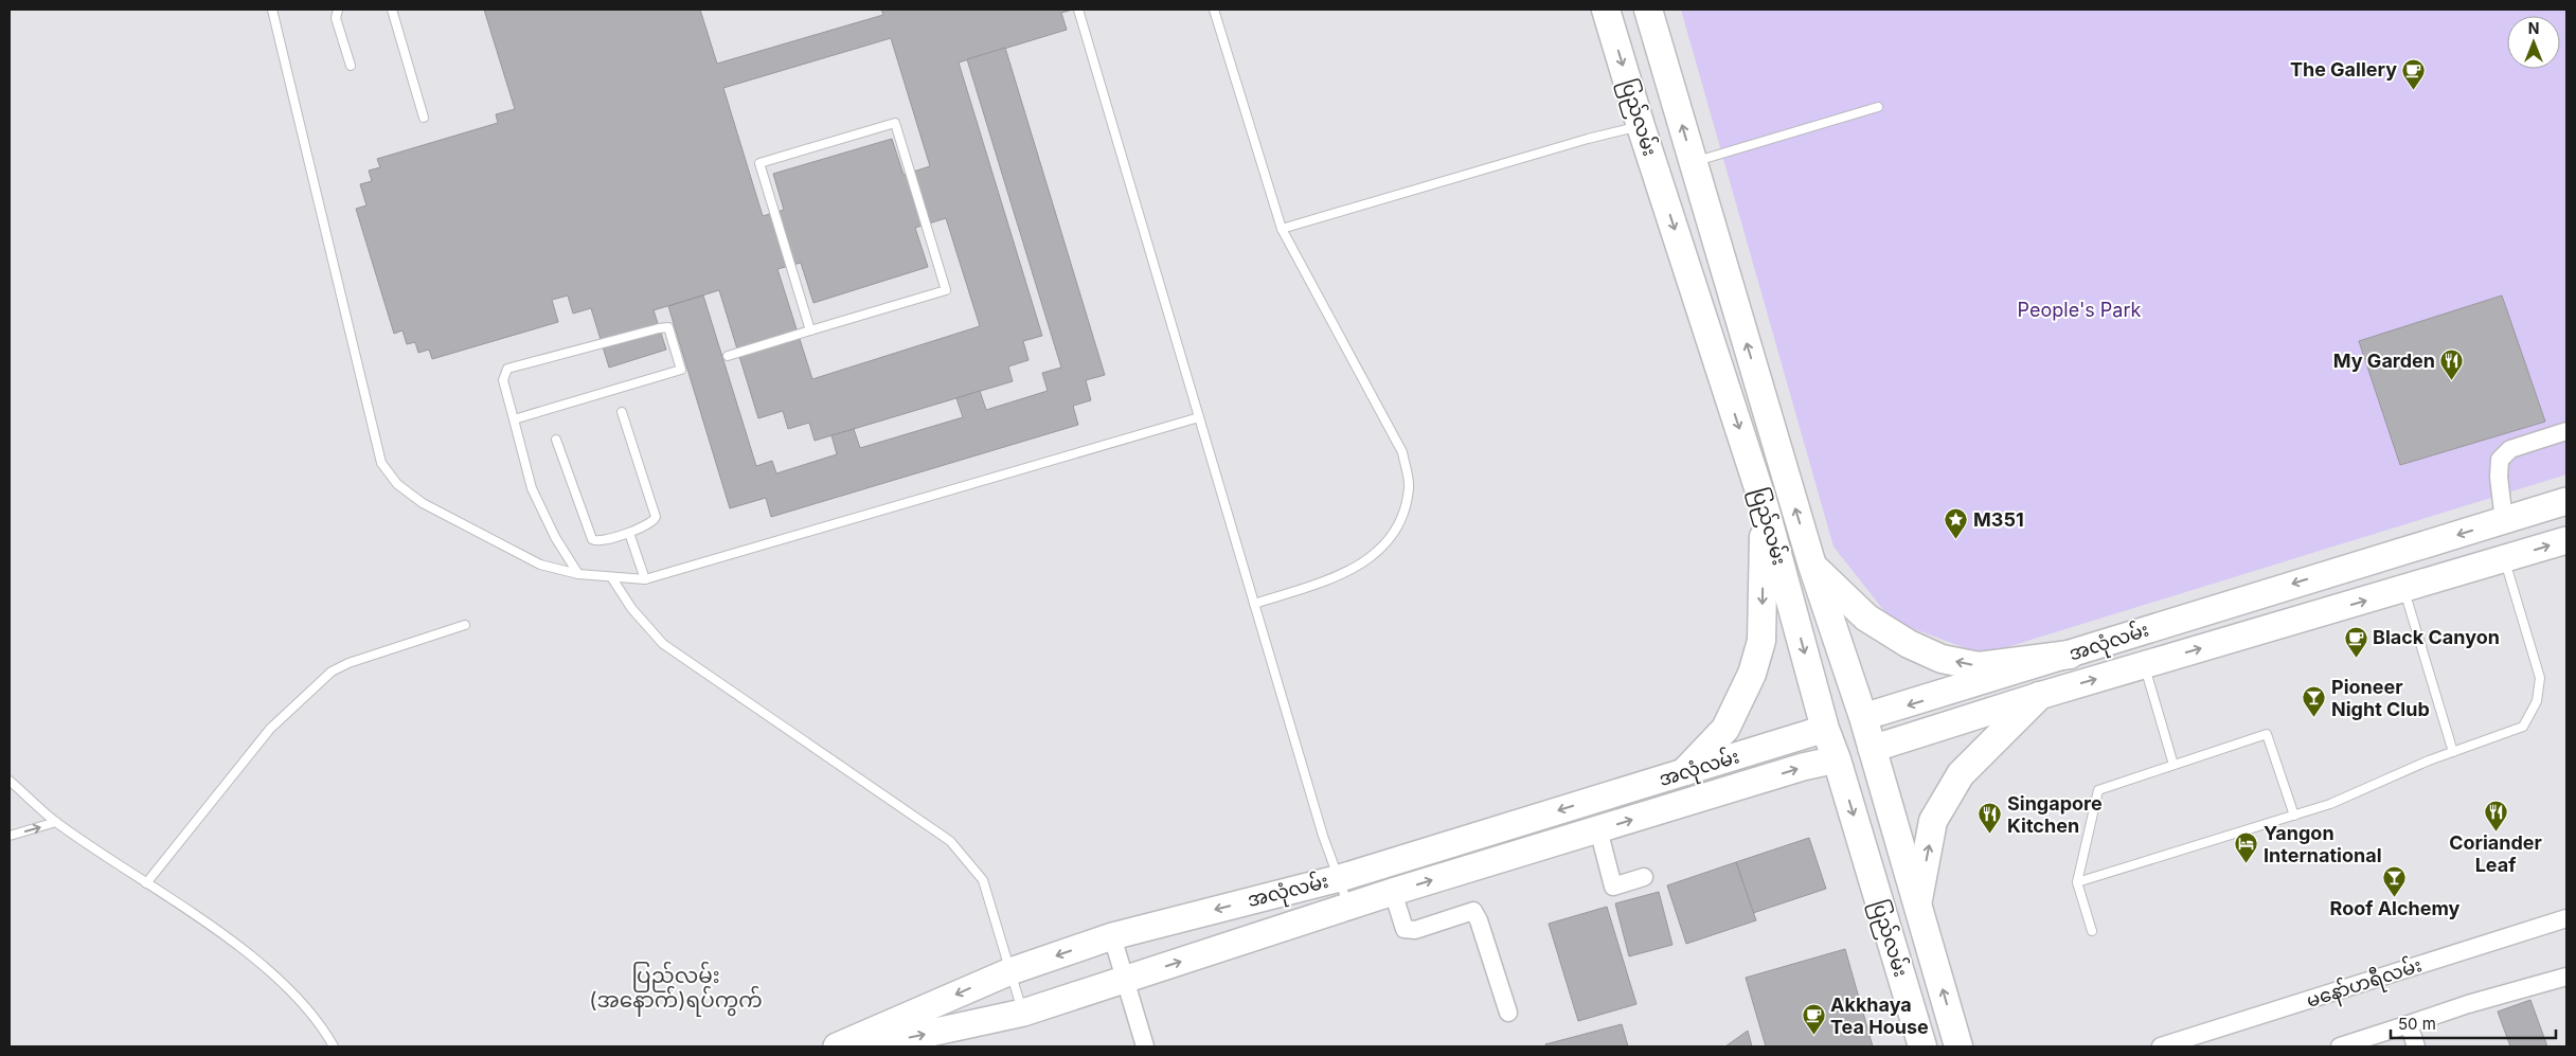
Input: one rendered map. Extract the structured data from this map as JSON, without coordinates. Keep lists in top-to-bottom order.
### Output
{
  "streets": {
    "highway": ["ပြည်လမ်း", "အလုံလမ်း"],
    "street": ["မနော်ဟရီလမ်း"]
  },
  "crossings": [
    ["ပြည်လမ်း", "အလုံလမ်း"]
  ],
  "districts": ["ပြည်လမ်း (အနောက်)ရပ်ကွက်"],
  "parks": ["People's Park"],
  "places": {
    "cafe": ["The Gallery", "Black Canyon", "Akkhaya Tea House"],
    "restaurant": ["My Garden", "Coriander Leaf", "Singapore Kitchen"],
    "place": ["M351"],
    "bar": ["Pioneer Night Club", "Roof Alchemy"],
    "hotel": ["Yangon International"]
  },
  "scale_bar": "50 m",
  "north": "top"
}
